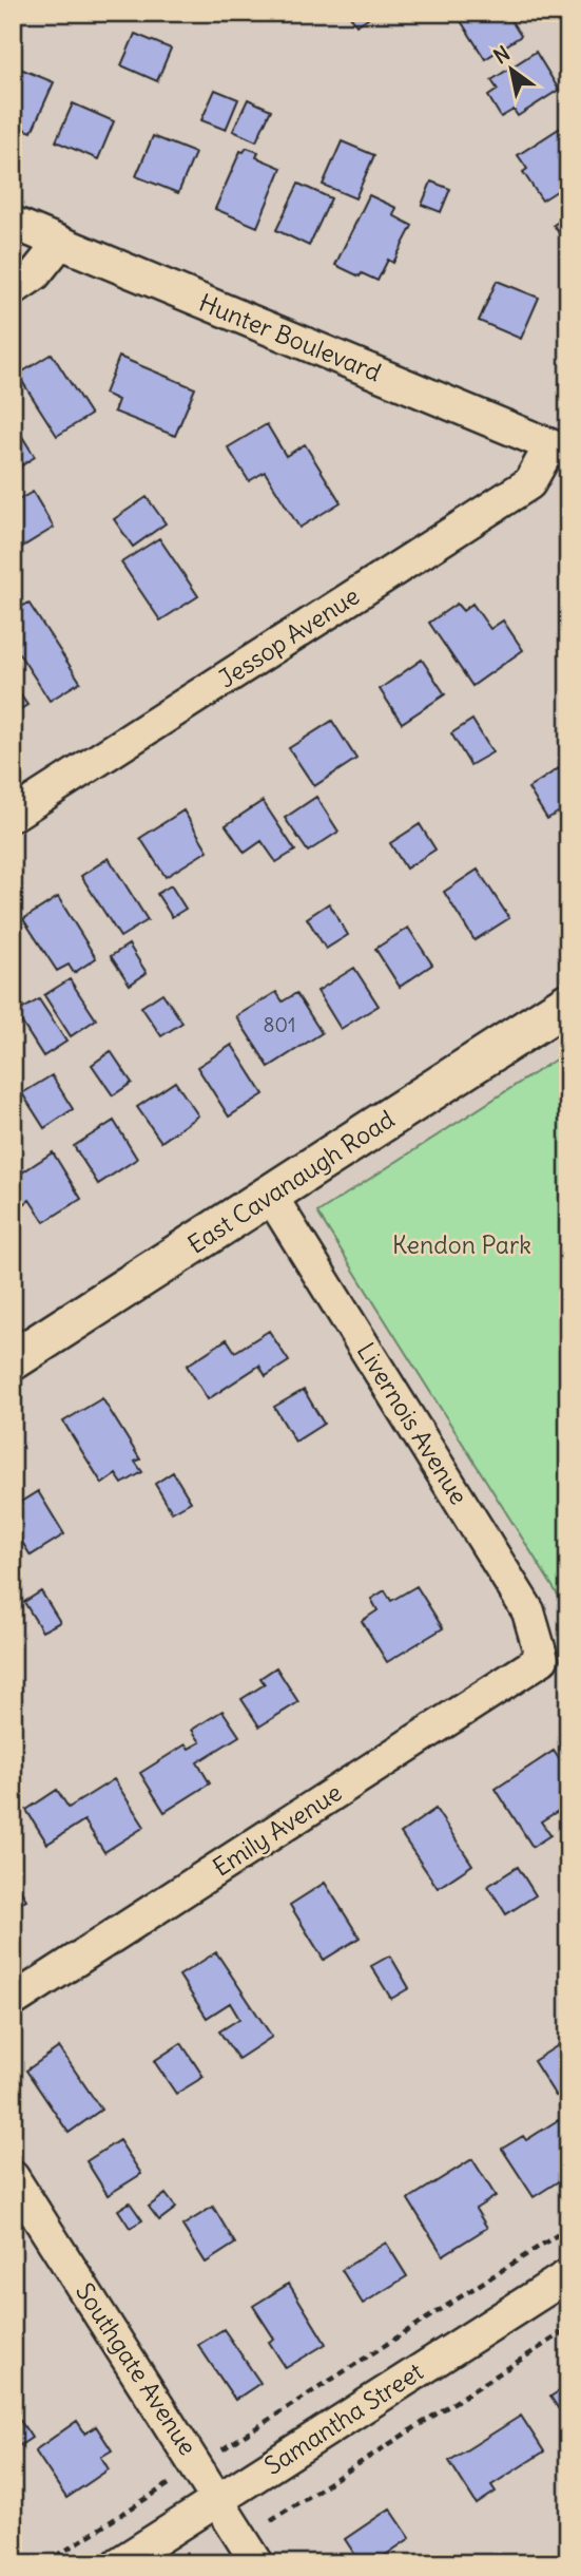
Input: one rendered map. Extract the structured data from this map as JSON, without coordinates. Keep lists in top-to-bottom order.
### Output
{
  "streets": {
    "street": [
      "Hunter Boulevard",
      "Jessop Avenue",
      "East Cavanaugh Road",
      "Livernois Avenue",
      "Emily Avenue",
      "Southgate Avenue",
      "Samantha Street"
    ]
  },
  "crossings": [
    ["Hunter Boulevard", "Jessop Avenue"],
    ["East Cavanaugh Road", "Livernois Avenue"],
    ["Livernois Avenue", "Emily Avenue"],
    ["Southgate Avenue", "Samantha Street"]
  ],
  "parks": ["Kendon Park"],
  "house_numbers": ["801"],
  "north": "top left"
}
